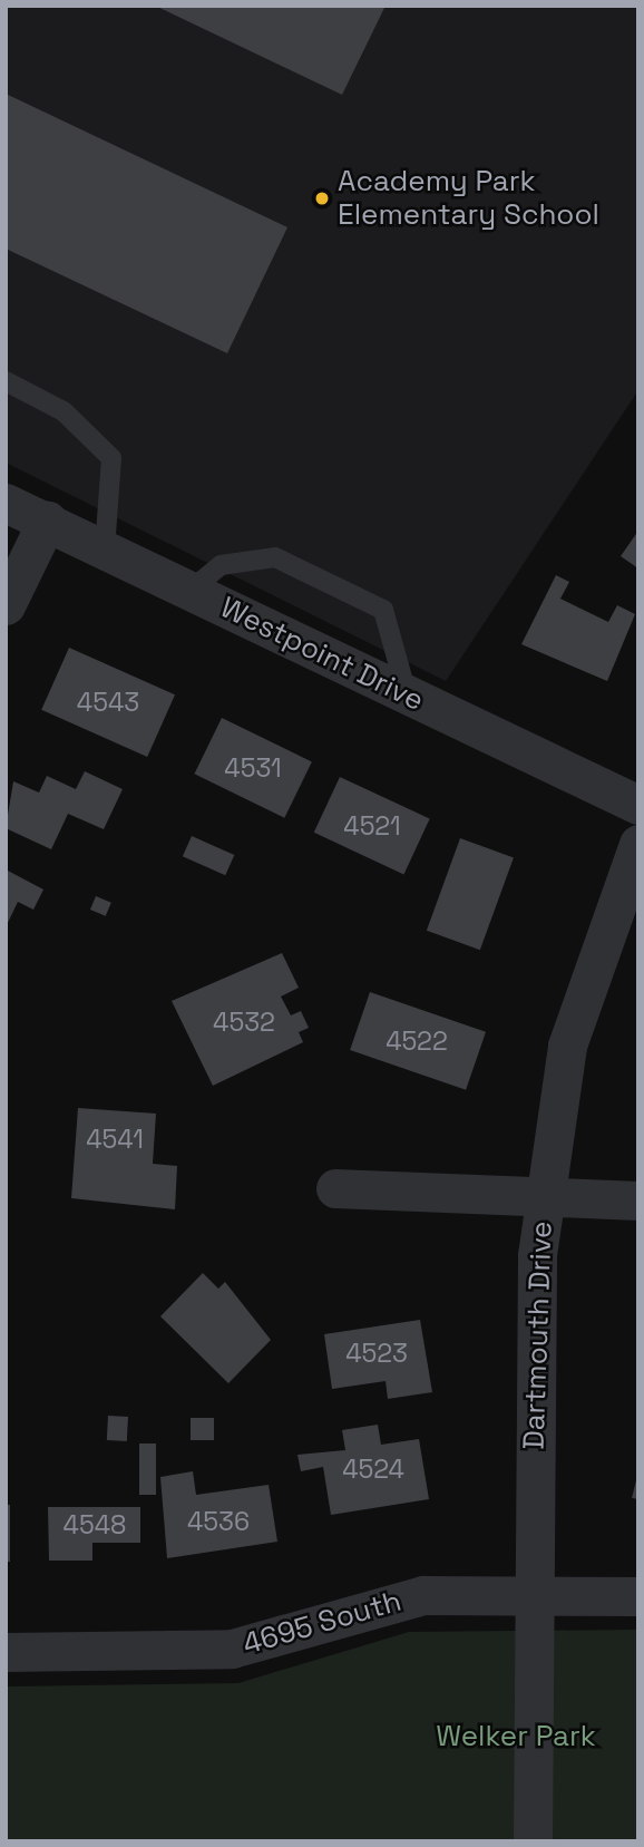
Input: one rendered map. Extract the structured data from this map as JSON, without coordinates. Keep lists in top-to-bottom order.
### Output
{
  "streets": {
    "street": ["Westpoint Drive", "Dartmouth Drive", "4695 South"]
  },
  "crossings": [
    ["Dartmouth Drive", "4695 South"]
  ],
  "parks": ["Welker Park"],
  "places": ["Academy Park Elementary School"],
  "house_numbers": [
    "4543",
    "4531",
    "4521",
    "4532",
    "4522",
    "4541",
    "4523",
    "4524",
    "4536",
    "4548"
  ]
}
